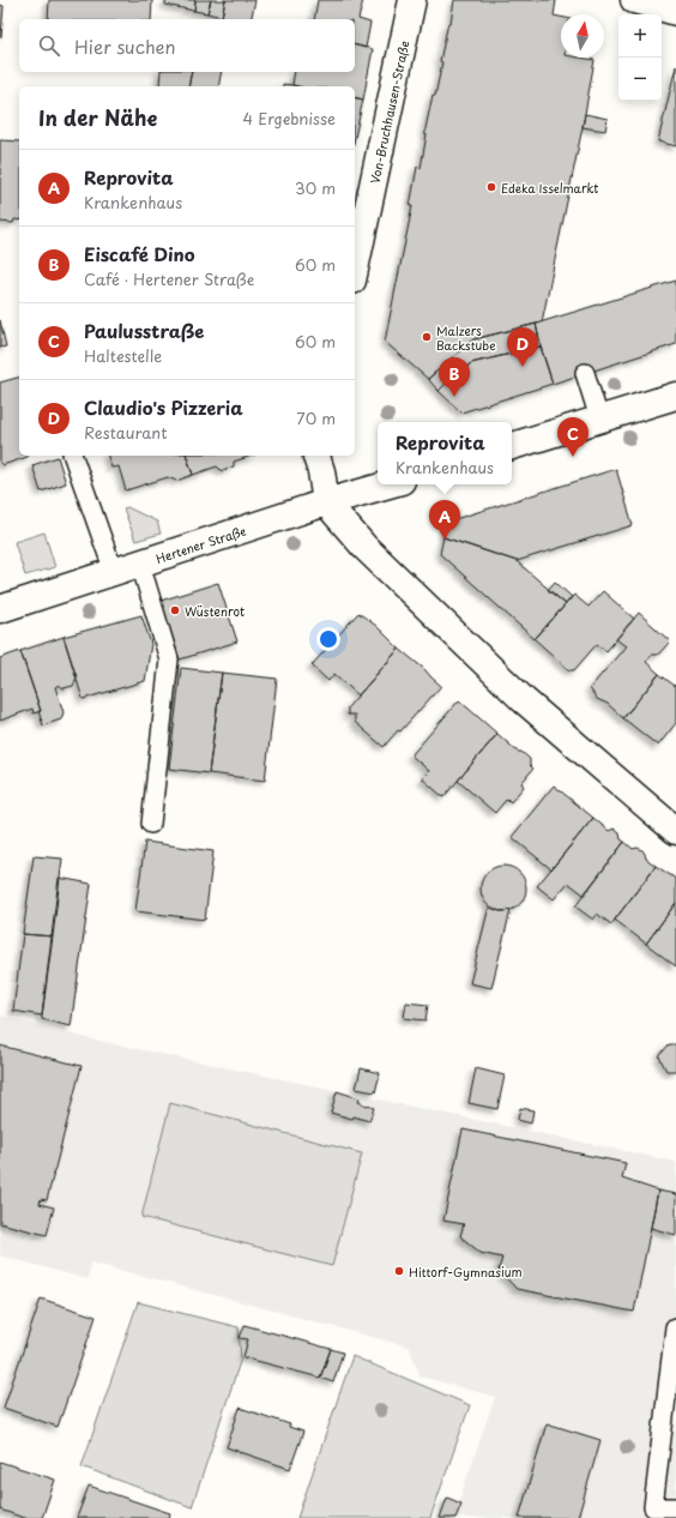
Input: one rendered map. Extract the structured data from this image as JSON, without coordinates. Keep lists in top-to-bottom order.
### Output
{
  "streets": {
    "street": ["Von-Bruchhausen-Straße", "Hertener Straße"]
  },
  "places": [
    "Edeka Isselmarkt",
    "Malzers Backstube",
    "Wüstenrot",
    "Hittorf-Gymnasium"
  ],
  "north": "top",
  "page": {
    "map_buttons": ["+", "−"],
    "search": "Hier suchen",
    "heading": ["In der Nähe", "4 Ergebnisse"],
    "list": [
      {
        "mark": "A",
        "name": "Reprovita",
        "note": "Krankenhaus",
        "value": "30 m"
      },
      {
        "mark": "B",
        "name": "Eiscafé Dino",
        "note": "Café · Hertener Straße",
        "value": "60 m"
      },
      {
        "mark": "C",
        "name": "Paulusstraße",
        "note": "Haltestelle",
        "value": "60 m"
      },
      {
        "mark": "D",
        "name": "Claudio's Pizzeria",
        "note": "Restaurant",
        "value": "70 m"
      }
    ],
    "pins": [
      "D",
      "B",
      "C",
      "A"
    ],
    "popup": ["Reprovita", "Krankenhaus"]
  }
}
